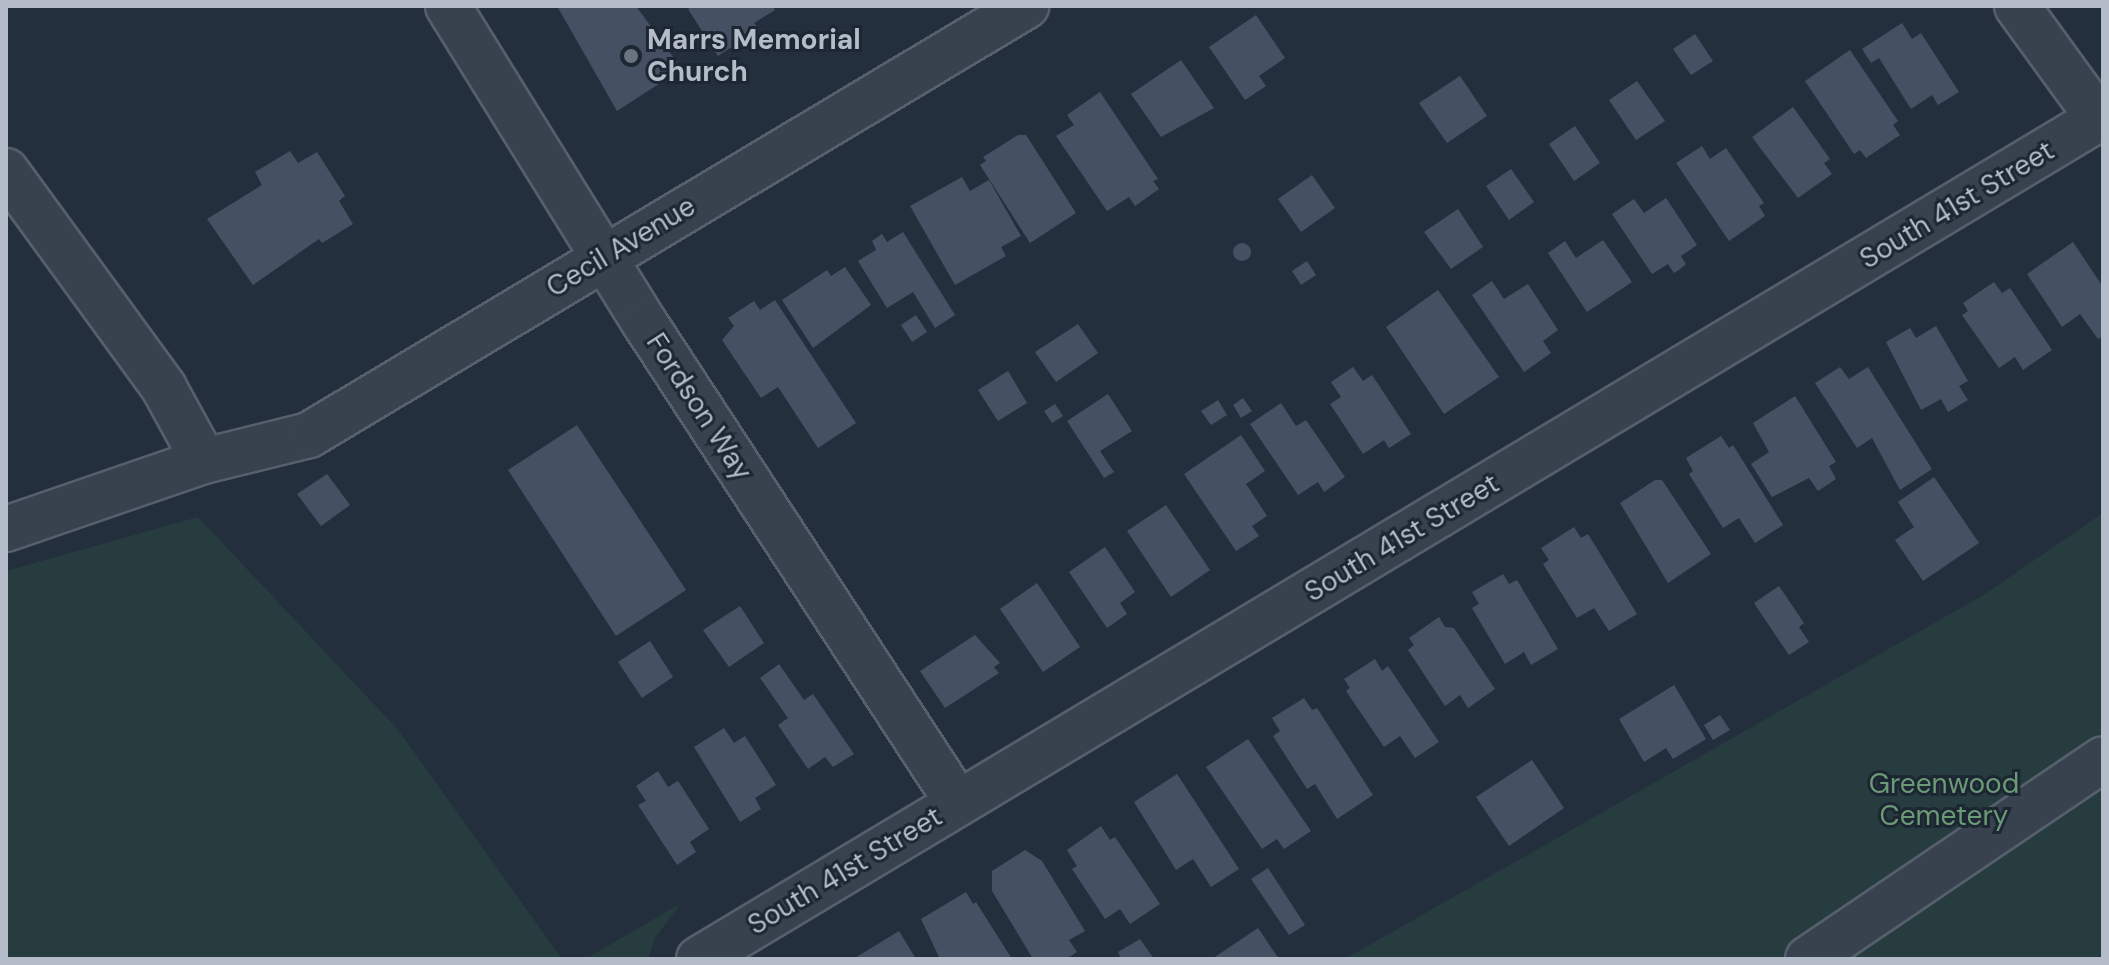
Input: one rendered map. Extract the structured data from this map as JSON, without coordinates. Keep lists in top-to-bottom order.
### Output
{
  "streets": {
    "street": ["South 41st Street", "Cecil Avenue", "Fordson Way"]
  },
  "crossings": [
    ["South 41st Street", "Fordson Way"],
    ["Cecil Avenue", "Fordson Way"]
  ],
  "parks": ["Greenwood Cemetery"],
  "places": ["Marrs Memorial Church"]
}
